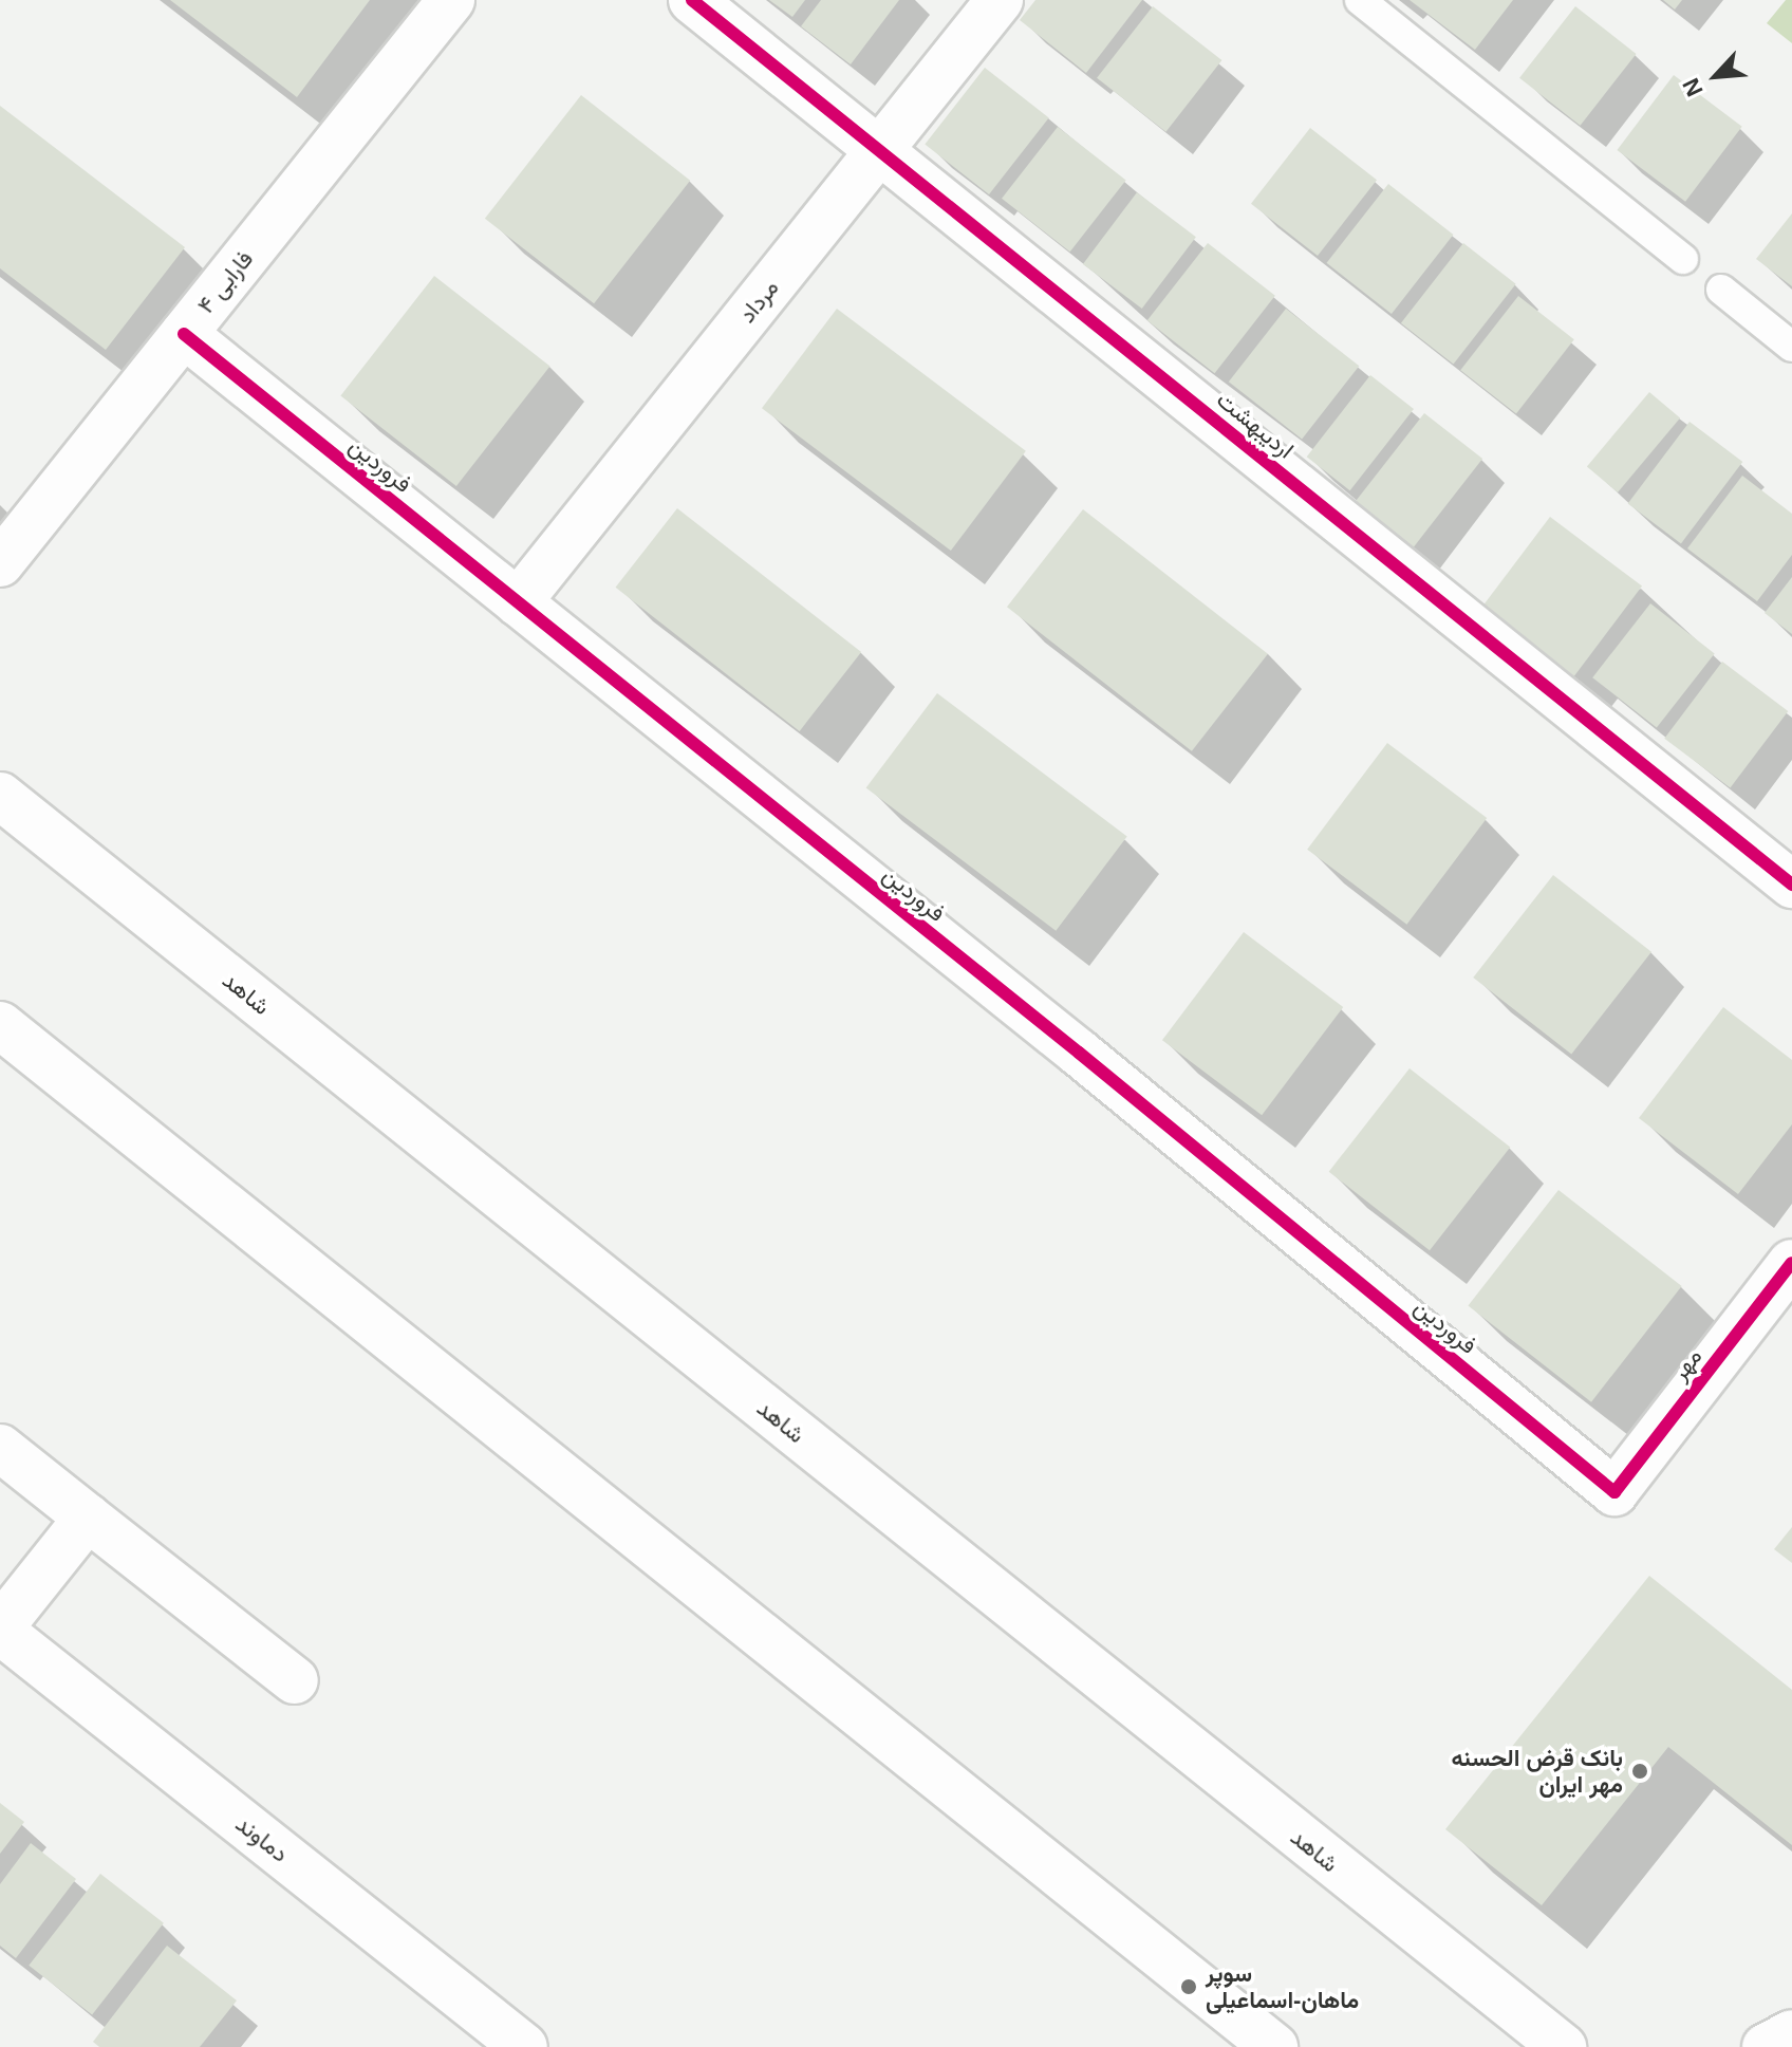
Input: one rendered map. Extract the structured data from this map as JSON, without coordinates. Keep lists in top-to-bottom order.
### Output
{
  "streets": {
    "street": [
      "فارابی ۴",
      "مرداد",
      "اردیبهشت",
      "فروردین",
      "شاهد",
      "مهر",
      "دماوند"
    ]
  },
  "crossings": [
    ["فارابی ۴", "فروردین"],
    ["مرداد", "اردیبهشت"],
    ["مرداد", "فروردین"],
    ["فروردین", "مهر"]
  ],
  "places": ["بانک قرض الحسنه مهر ایران", "سوپر ماهان-اسماعیلی"],
  "north": "bottom left"
}
